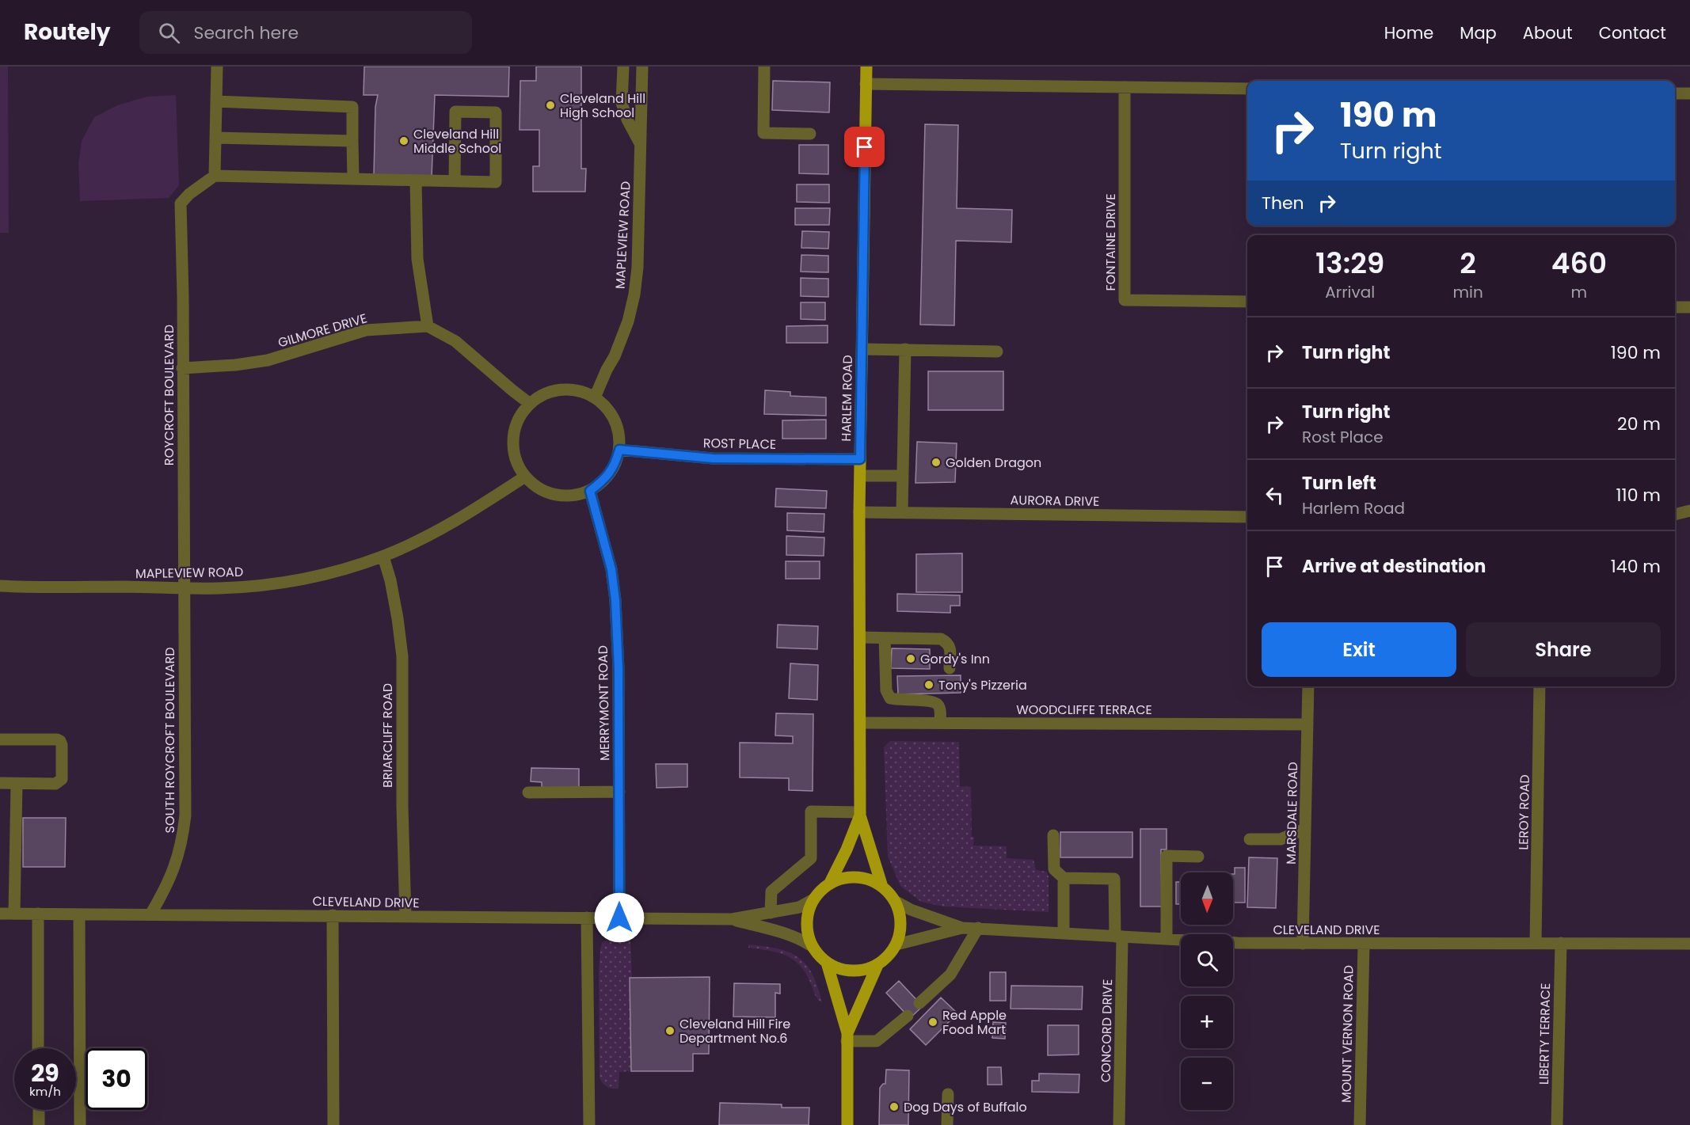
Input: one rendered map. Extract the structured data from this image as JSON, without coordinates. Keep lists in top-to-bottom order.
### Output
{
  "streets": {
    "main road": ["HARLEM ROAD"],
    "street": [
      "MAPLEVIEW ROAD",
      "FONTAINE DRIVE",
      "GILMORE DRIVE",
      "ROYCROFT BOULEVARD",
      "ROST PLACE",
      "AURORA DRIVE",
      "MERRYMONT ROAD",
      "WOODCLIFFE TERRACE",
      "BRIARCLIFF ROAD",
      "SOUTH ROYCROFT BOULEVARD",
      "LEROY ROAD",
      "MARSDALE ROAD",
      "CLEVELAND DRIVE",
      "CONCORD DRIVE",
      "MOUNT VERNON ROAD",
      "LIBERTY TERRACE"
    ]
  },
  "crossings": [
    ["MAPLEVIEW ROAD", "ROYCROFT BOULEVARD"],
    ["MAPLEVIEW ROAD", "ROST PLACE"],
    ["MAPLEVIEW ROAD", "MERRYMONT ROAD"],
    ["MAPLEVIEW ROAD", "BRIARCLIFF ROAD"],
    ["MAPLEVIEW ROAD", "SOUTH ROYCROFT BOULEVARD"],
    ["GILMORE DRIVE", "ROYCROFT BOULEVARD"],
    ["ROYCROFT BOULEVARD", "SOUTH ROYCROFT BOULEVARD"],
    ["HARLEM ROAD", "ROST PLACE"],
    ["HARLEM ROAD", "AURORA DRIVE"],
    ["HARLEM ROAD", "WOODCLIFFE TERRACE"],
    ["HARLEM ROAD", "CLEVELAND DRIVE"],
    ["ROST PLACE", "MERRYMONT ROAD"],
    ["MERRYMONT ROAD", "CLEVELAND DRIVE"],
    ["WOODCLIFFE TERRACE", "MARSDALE ROAD"],
    ["BRIARCLIFF ROAD", "CLEVELAND DRIVE"],
    ["SOUTH ROYCROFT BOULEVARD", "CLEVELAND DRIVE"],
    ["LEROY ROAD", "CLEVELAND DRIVE"],
    ["MARSDALE ROAD", "CLEVELAND DRIVE"],
    ["CLEVELAND DRIVE", "CONCORD DRIVE"],
    ["CLEVELAND DRIVE", "MOUNT VERNON ROAD"],
    ["CLEVELAND DRIVE", "LIBERTY TERRACE"]
  ],
  "places": [
    "Cleveland Hill High School",
    "Cleveland Hill Middle School",
    "Golden Dragon",
    "Gordy's Inn",
    "Tony's Pizzeria",
    "Red Apple Food Mart",
    "Cleveland Hill Fire Department No.6",
    "Dog Days of Buffalo"
  ],
  "north": "bottom",
  "page": {
    "header": "Routely",
    "search": "Search here",
    "nav": [
      "Home",
      "Map",
      "About",
      "Contact"
    ],
    "turn": ["190 m", "Turn right"],
    "then": "Then",
    "eta": [
      "13:29",
      "Arrival",
      "2",
      "min",
      "460",
      "m"
    ],
    "list": [
      {
        "name": "Turn right",
        "value": "190 m"
      },
      {
        "name": "Turn right",
        "note": "Rost Place",
        "value": "20 m"
      },
      {
        "name": "Turn left",
        "note": "Harlem Road",
        "value": "110 m"
      },
      {
        "name": "Arrive at destination",
        "value": "140 m"
      }
    ],
    "buttons": ["Exit", "Share"],
    "map_buttons": ["+", "−"],
    "speed": "29 km/h",
    "limit": "30"
  }
}
